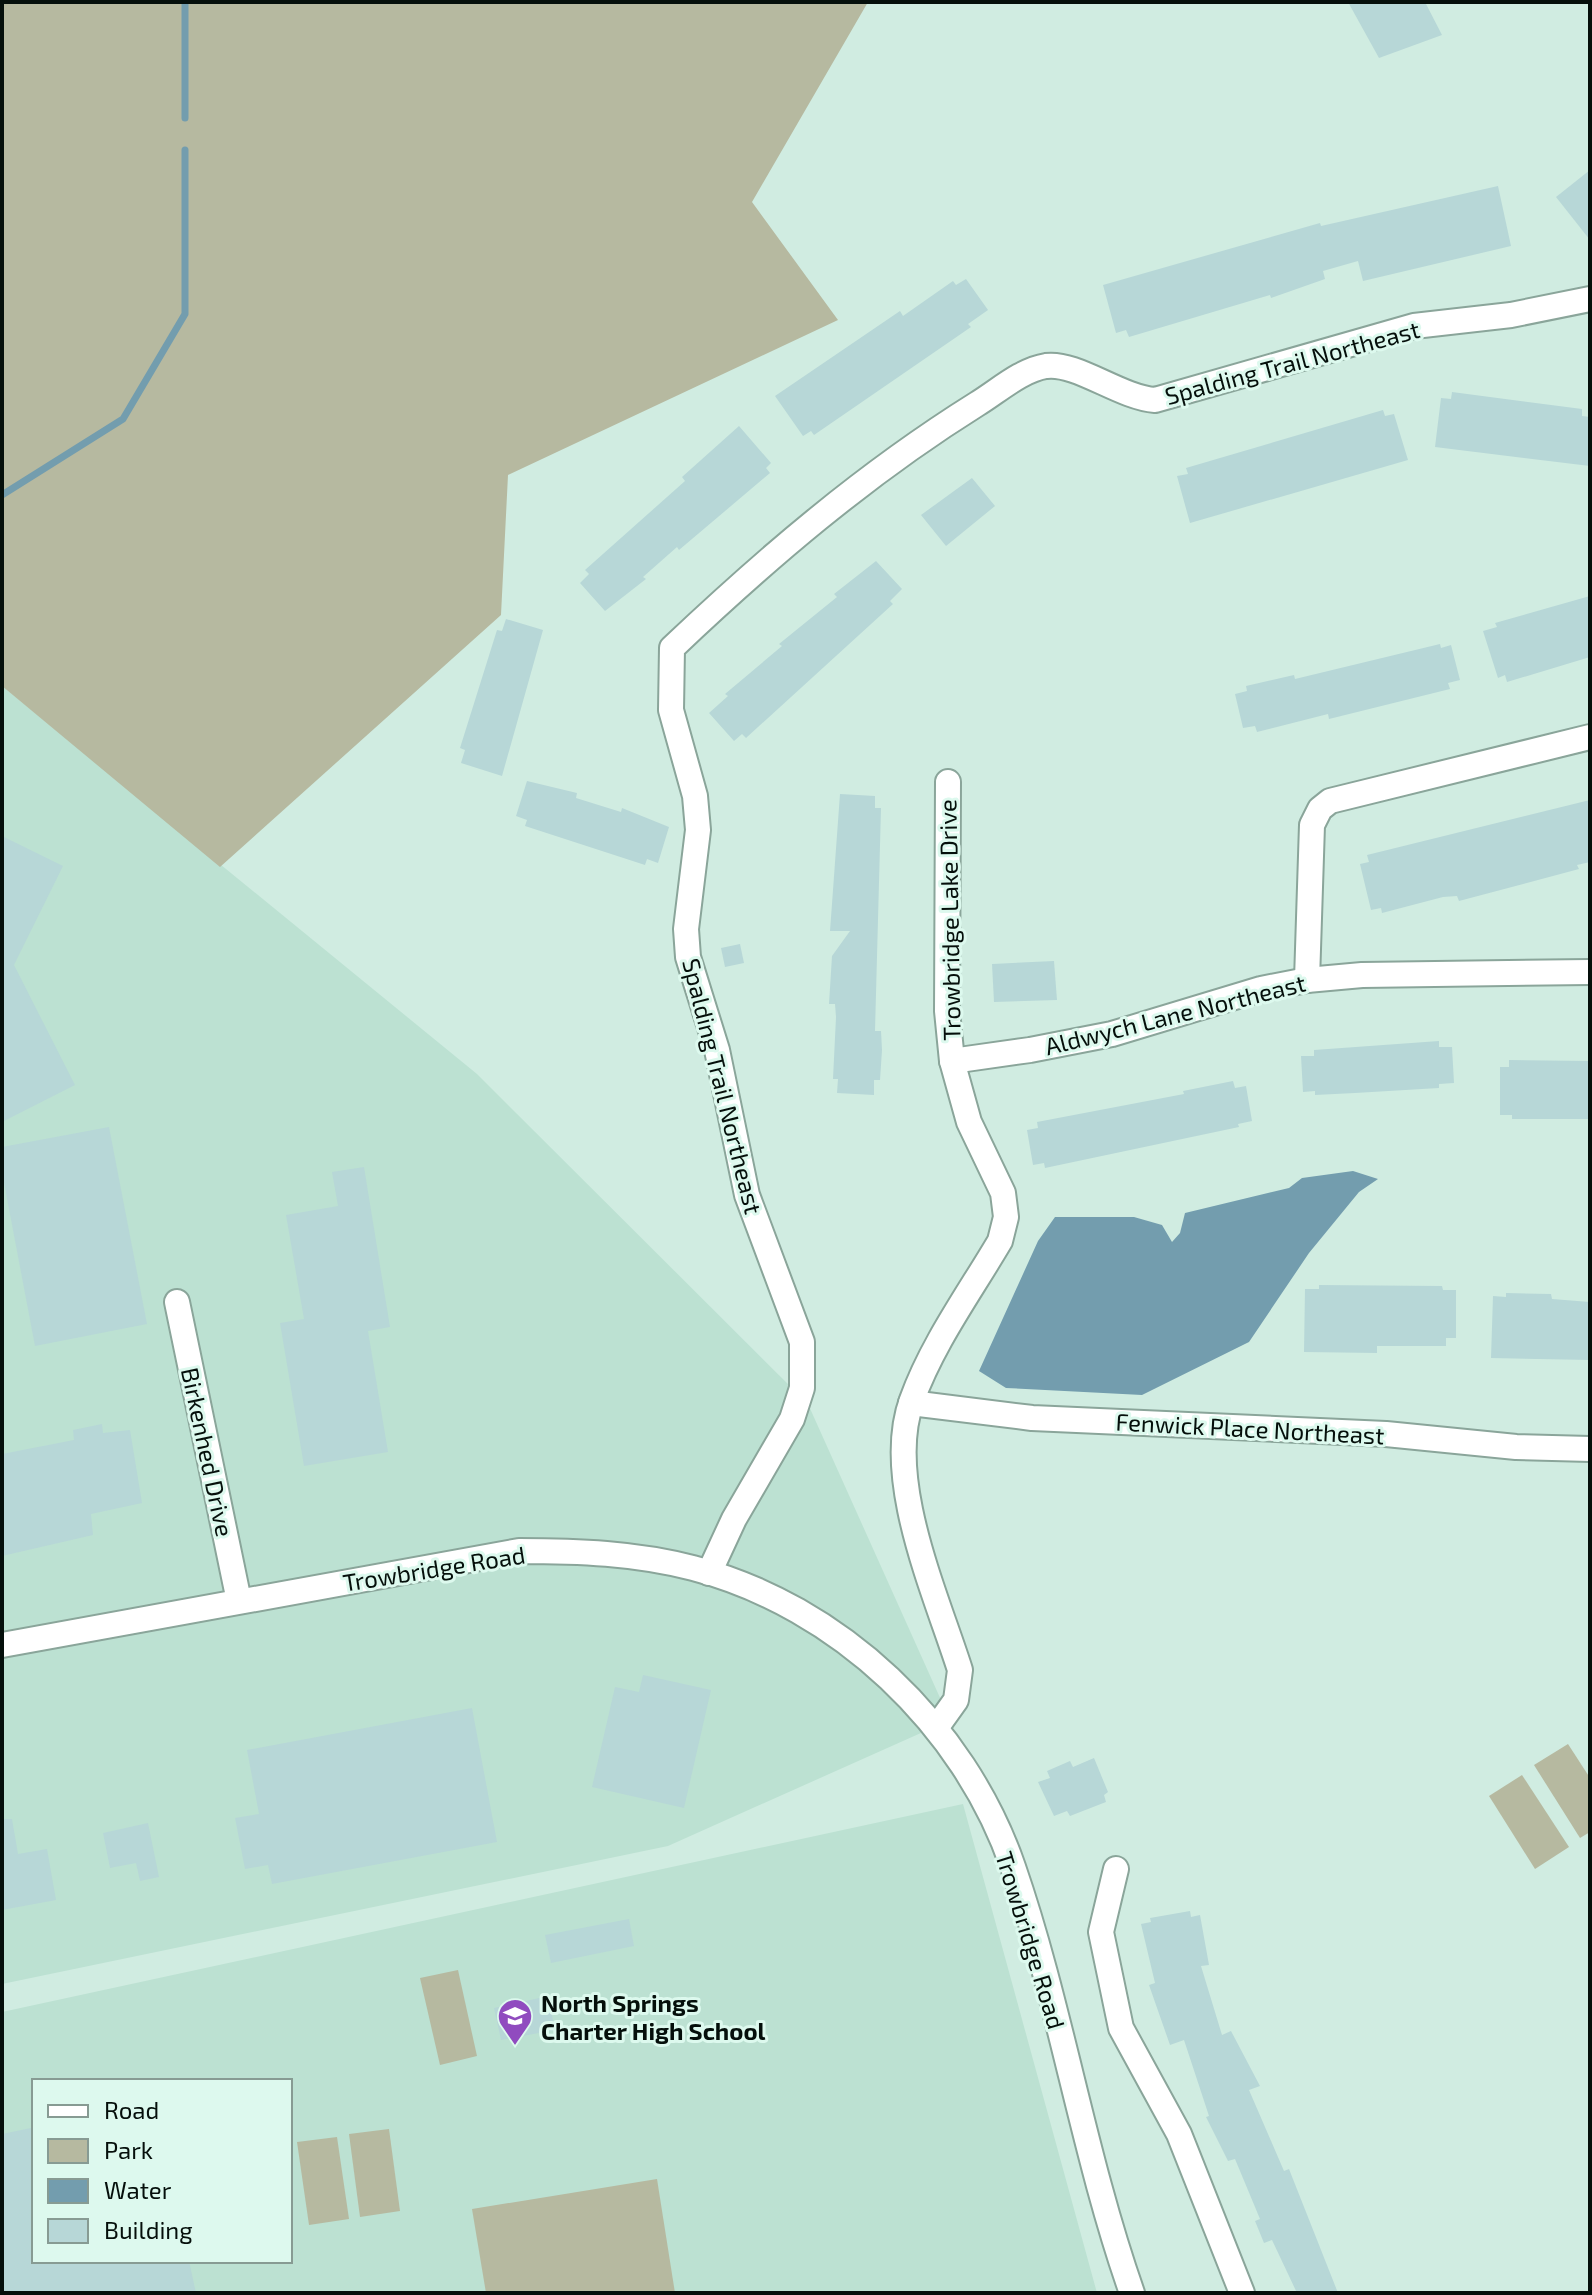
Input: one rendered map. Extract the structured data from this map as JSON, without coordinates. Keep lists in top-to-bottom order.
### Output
{
  "streets": {
    "street": [
      "Spalding Trail Northeast",
      "Trowbridge Lake Drive",
      "Aldwych Lane Northeast",
      "Fenwick Place Northeast",
      "Birkenhed Drive",
      "Trowbridge Road"
    ]
  },
  "crossings": [
    ["Spalding Trail Northeast", "Trowbridge Road"],
    ["Trowbridge Lake Drive", "Aldwych Lane Northeast"],
    ["Trowbridge Lake Drive", "Fenwick Place Northeast"],
    ["Trowbridge Lake Drive", "Trowbridge Road"],
    ["Birkenhed Drive", "Trowbridge Road"]
  ],
  "places": {
    "school or university": ["North Springs Charter High School"]
  },
  "legend": [
    "Road",
    "Park",
    "Water",
    "Building"
  ]
}
